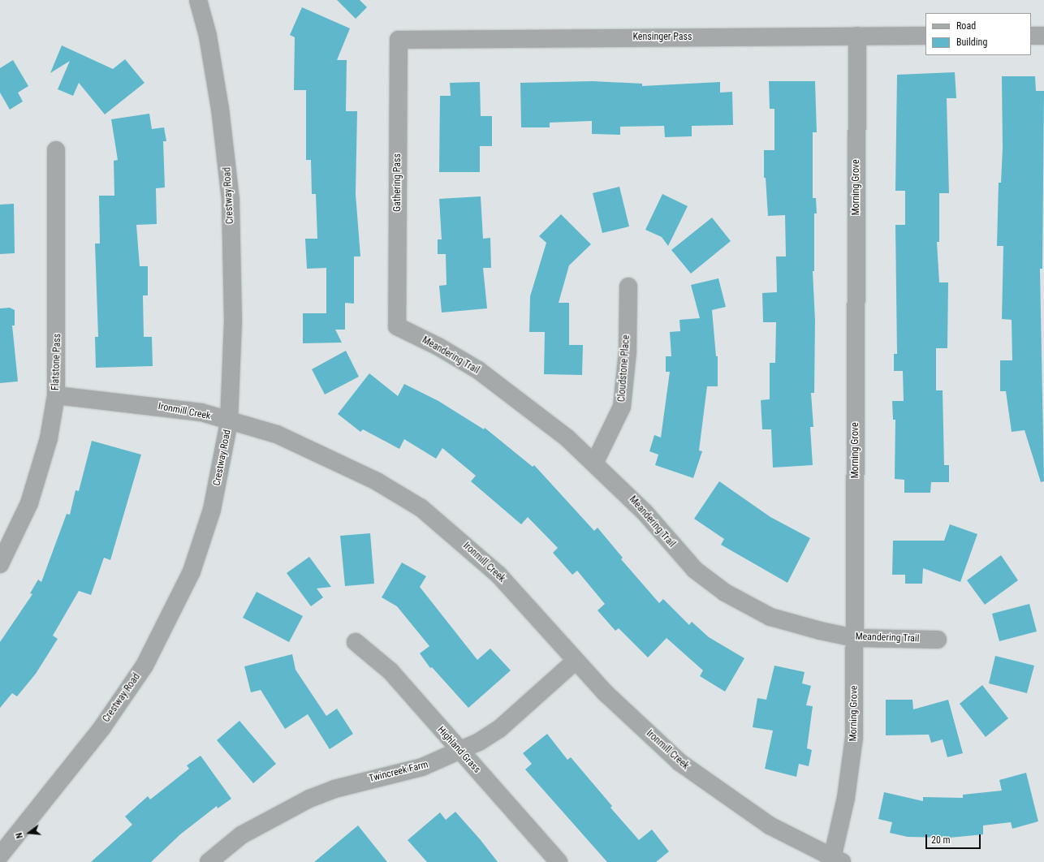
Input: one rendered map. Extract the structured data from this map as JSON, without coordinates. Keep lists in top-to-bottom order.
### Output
{
  "streets": {
    "street": [
      "Kensinger Pass",
      "Gathering Pass",
      "Morning Grove",
      "Crestway Road",
      "Meandering Trail",
      "Flatstone Pass",
      "Cloudstone Place",
      "Ironmill Creek",
      "Highland Grass",
      "Twincreek Farm"
    ]
  },
  "crossings": [
    ["Kensinger Pass", "Gathering Pass"],
    ["Kensinger Pass", "Morning Grove"],
    ["Gathering Pass", "Meandering Trail"],
    ["Morning Grove", "Meandering Trail"],
    ["Morning Grove", "Ironmill Creek"],
    ["Crestway Road", "Ironmill Creek"],
    ["Meandering Trail", "Cloudstone Place"],
    ["Flatstone Pass", "Ironmill Creek"],
    ["Ironmill Creek", "Twincreek Farm"],
    ["Highland Grass", "Twincreek Farm"]
  ],
  "legend": ["Road", "Building"],
  "scale_bar": "20 m",
  "north": "left"
}
